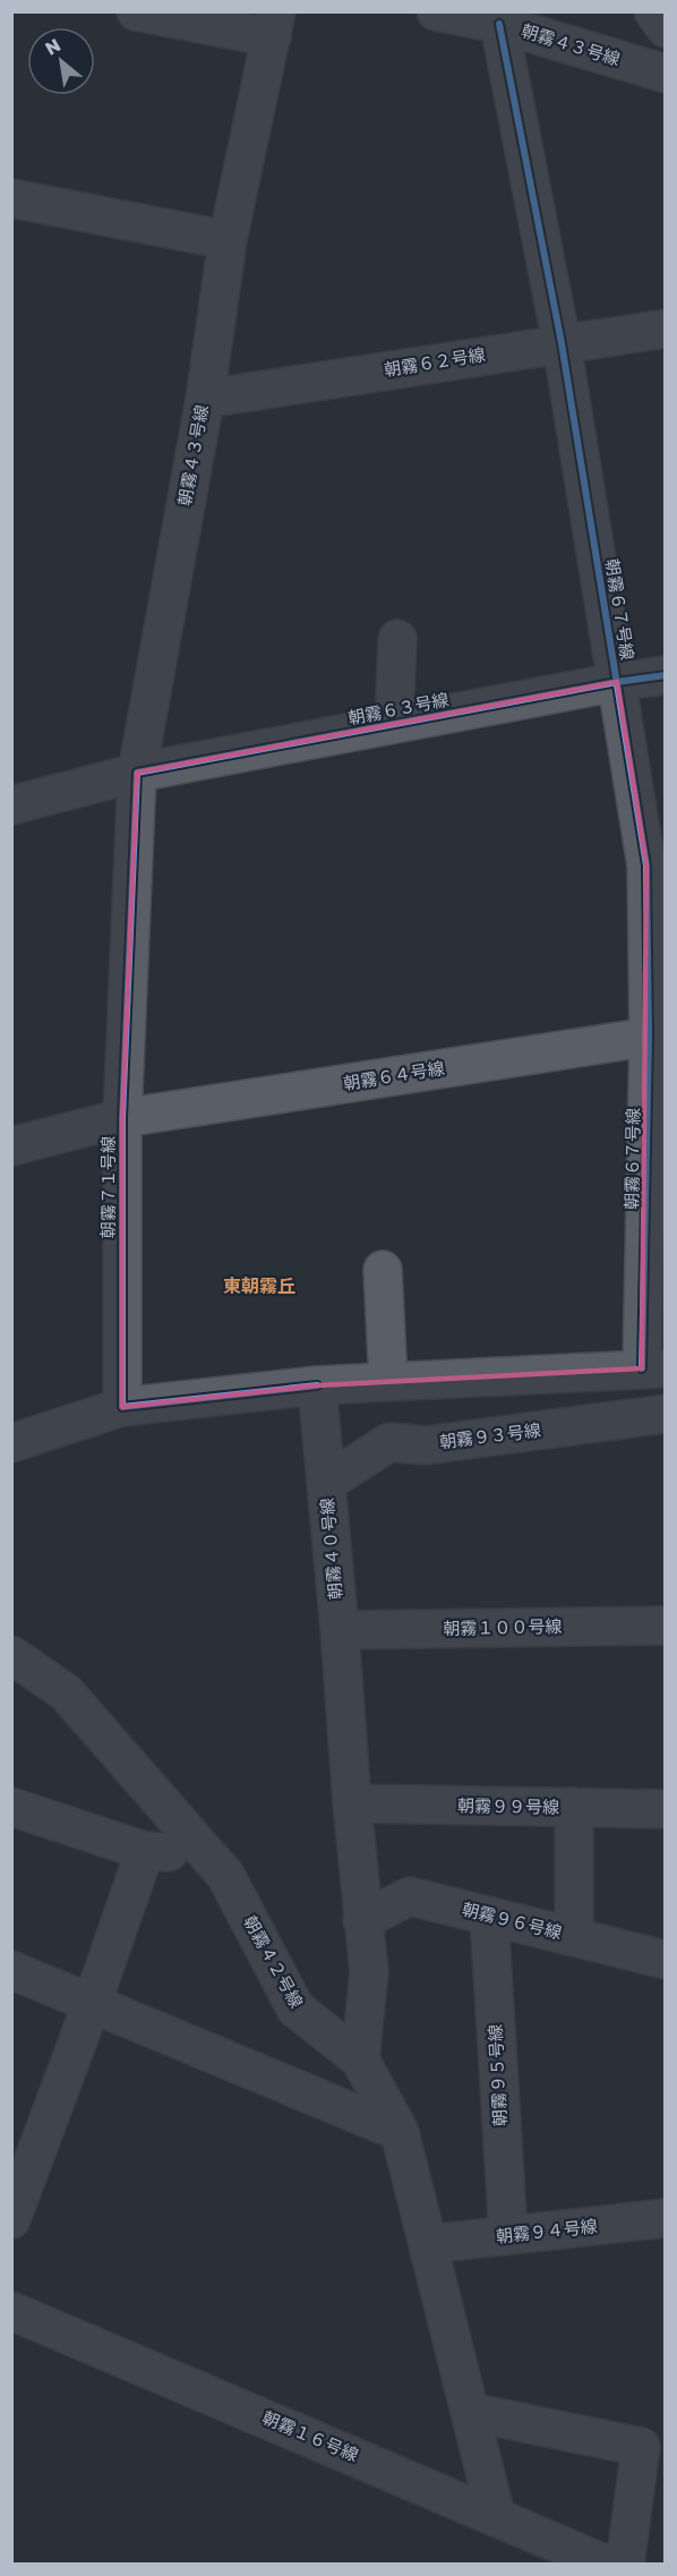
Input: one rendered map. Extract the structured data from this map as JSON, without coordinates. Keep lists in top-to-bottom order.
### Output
{
  "streets": {
    "street": [
      "朝霧４３号線",
      "朝霧６２号線",
      "朝霧６７号線",
      "朝霧６３号線",
      "朝霧６４号線",
      "朝霧７１号線",
      "朝霧９３号線",
      "朝霧４０号線",
      "朝霧１００号線",
      "朝霧９９号線",
      "朝霧９６号線",
      "朝霧４２号線",
      "朝霧９５号線",
      "朝霧９４号線",
      "朝霧１６号線"
    ]
  },
  "crossings": [
    ["朝霧４３号線", "朝霧６２号線"],
    ["朝霧４３号線", "朝霧６７号線"],
    ["朝霧４３号線", "朝霧６３号線"],
    ["朝霧４３号線", "朝霧７１号線"],
    ["朝霧６２号線", "朝霧６７号線"],
    ["朝霧６７号線", "朝霧６３号線"],
    ["朝霧６７号線", "朝霧６４号線"],
    ["朝霧６３号線", "朝霧７１号線"],
    ["朝霧６４号線", "朝霧７１号線"],
    ["朝霧９３号線", "朝霧４０号線"],
    ["朝霧４０号線", "朝霧１００号線"],
    ["朝霧４０号線", "朝霧９９号線"],
    ["朝霧４０号線", "朝霧９６号線"],
    ["朝霧４０号線", "朝霧４２号線"],
    ["朝霧９６号線", "朝霧９５号線"],
    ["朝霧４２号線", "朝霧９４号線"],
    ["朝霧４２号線", "朝霧１６号線"],
    ["朝霧９５号線", "朝霧９４号線"]
  ],
  "districts": ["東朝霧丘"],
  "north": "top left"
}
